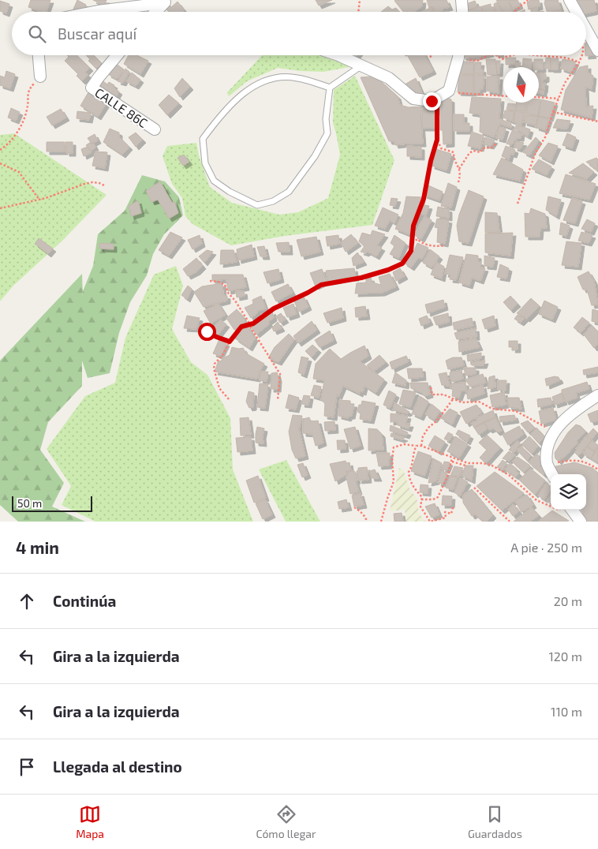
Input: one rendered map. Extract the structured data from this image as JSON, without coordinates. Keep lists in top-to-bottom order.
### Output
{
  "streets": {
    "street": ["CALLE 86C"]
  },
  "scale_bar": "50 m",
  "north": "bottom",
  "page": {
    "search": "Buscar aquí",
    "scale": "50 m",
    "heading": ["4 min", "A pie · 250 m"],
    "list": [
      ["Continúa", "20 m"],
      ["Gira a la izquierda", "120 m"],
      ["Gira a la izquierda", "110 m"],
      "Llegada al destino"
    ],
    "nav": ["Mapa", "Cómo llegar", "Guardados"]
  }
}
